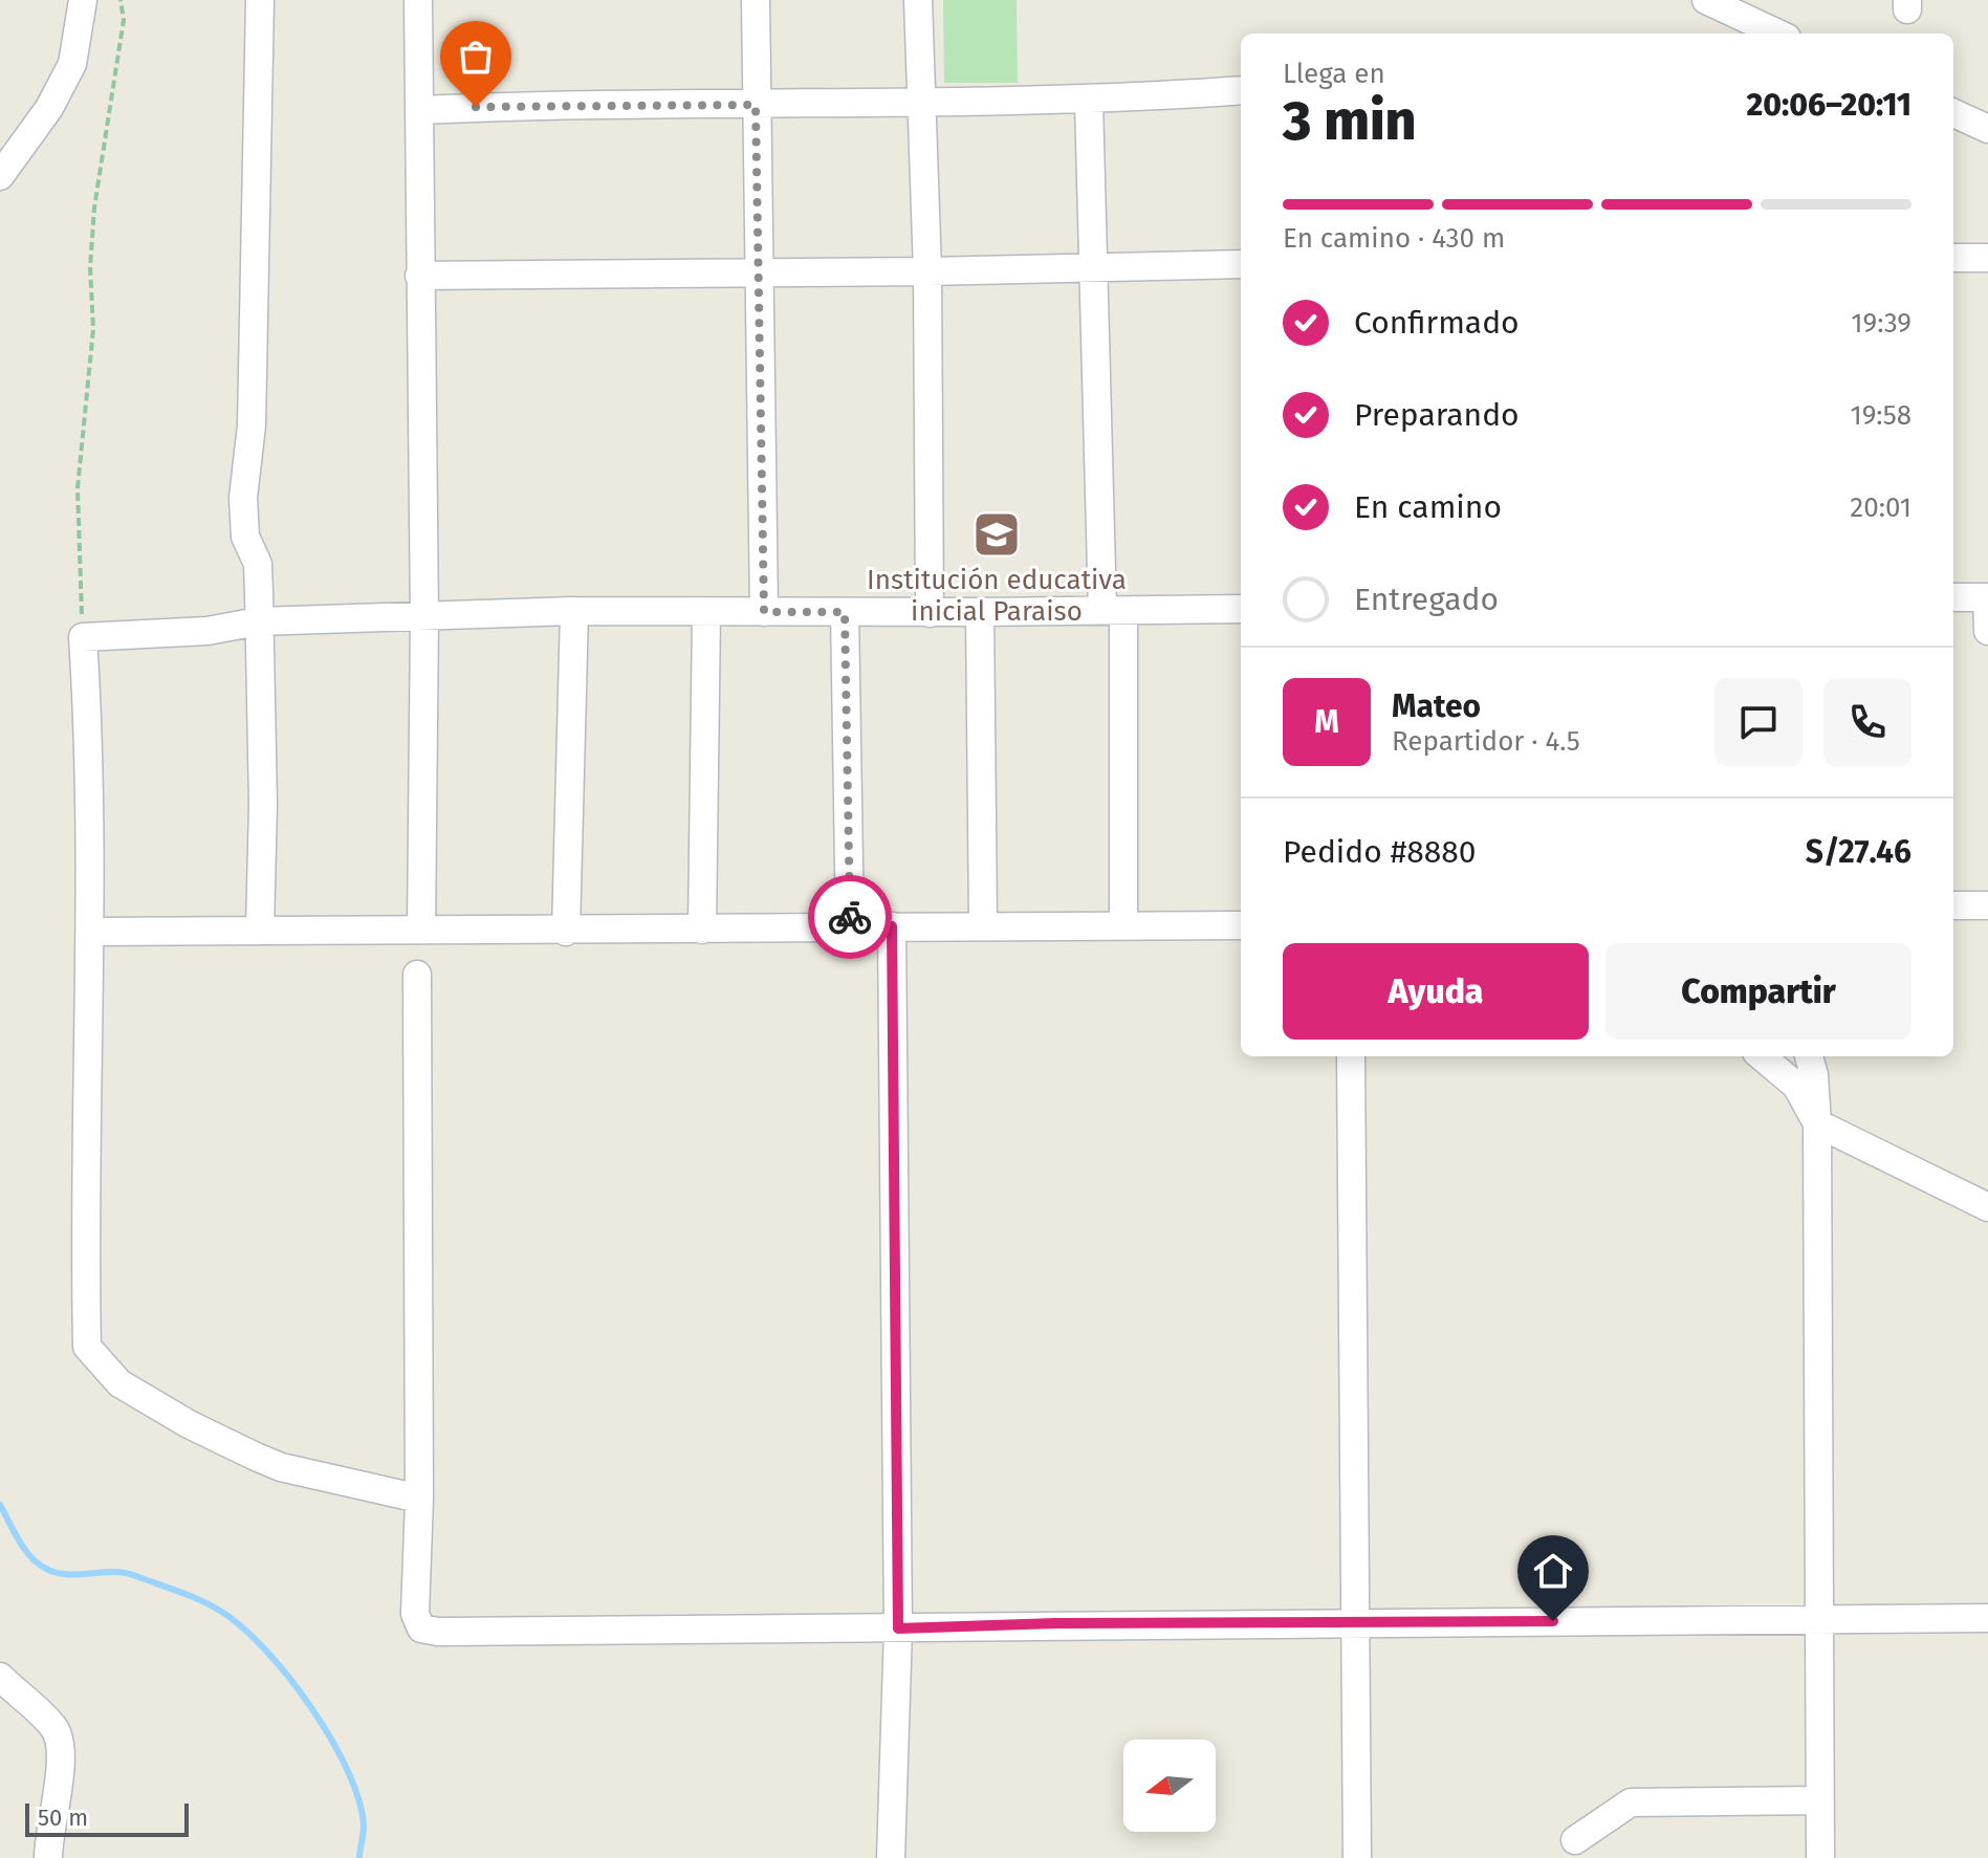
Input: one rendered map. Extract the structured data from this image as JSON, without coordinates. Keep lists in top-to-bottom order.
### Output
{
  "places": {
    "school or university": ["Institución educativa inicial Paraiso"]
  },
  "scale_bar": "50 m",
  "north": "left",
  "page": {
    "heading": ["3 min", "Llega en", "20:06–20:11"],
    "panel": [
      "Mateo",
      "Repartidor · 4.5",
      "Pedido #8880",
      "S/27.46"
    ],
    "bar": "En camino · 430 m",
    "list": [
      ["Confirmado", "19:39"],
      ["Preparando", "19:58"],
      ["En camino", "20:01"],
      "Entregado"
    ],
    "round": "M",
    "buttons": ["Ayuda", "Compartir"],
    "scale": "50 m"
  }
}
